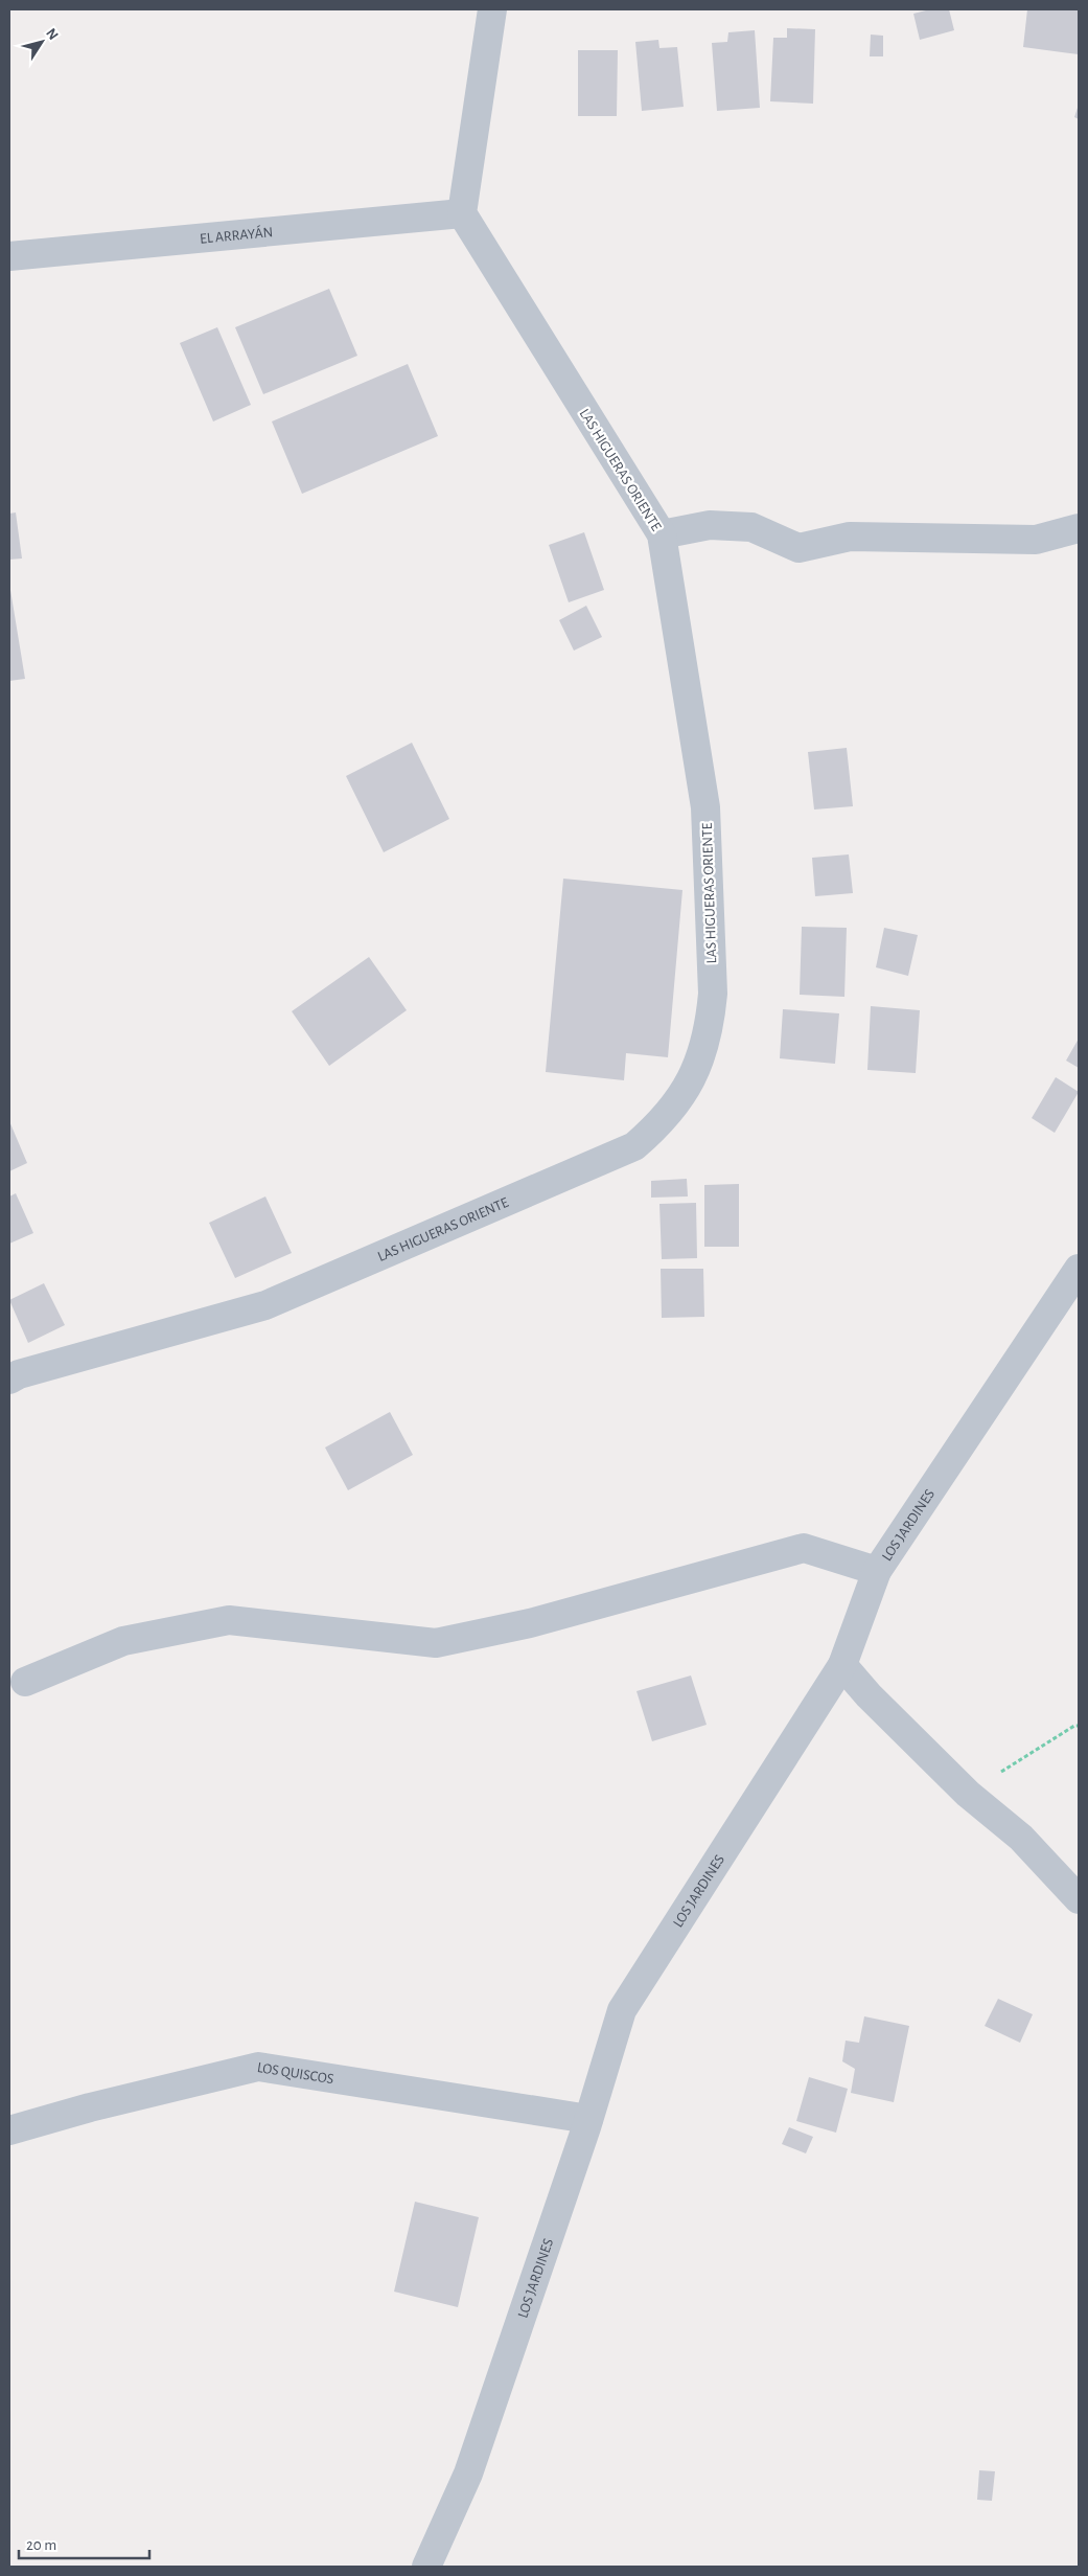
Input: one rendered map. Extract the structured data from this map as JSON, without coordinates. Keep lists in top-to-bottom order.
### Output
{
  "streets": {
    "street": [
      "EL ARRAYÁN",
      "LAS HIGUERAS ORIENTE",
      "LOS JARDINES",
      "LOS QUISCOS"
    ]
  },
  "crossings": [
    ["EL ARRAYÁN", "LAS HIGUERAS ORIENTE"],
    ["LOS JARDINES", "LOS QUISCOS"]
  ],
  "scale_bar": "20 m",
  "north": "top right"
}
